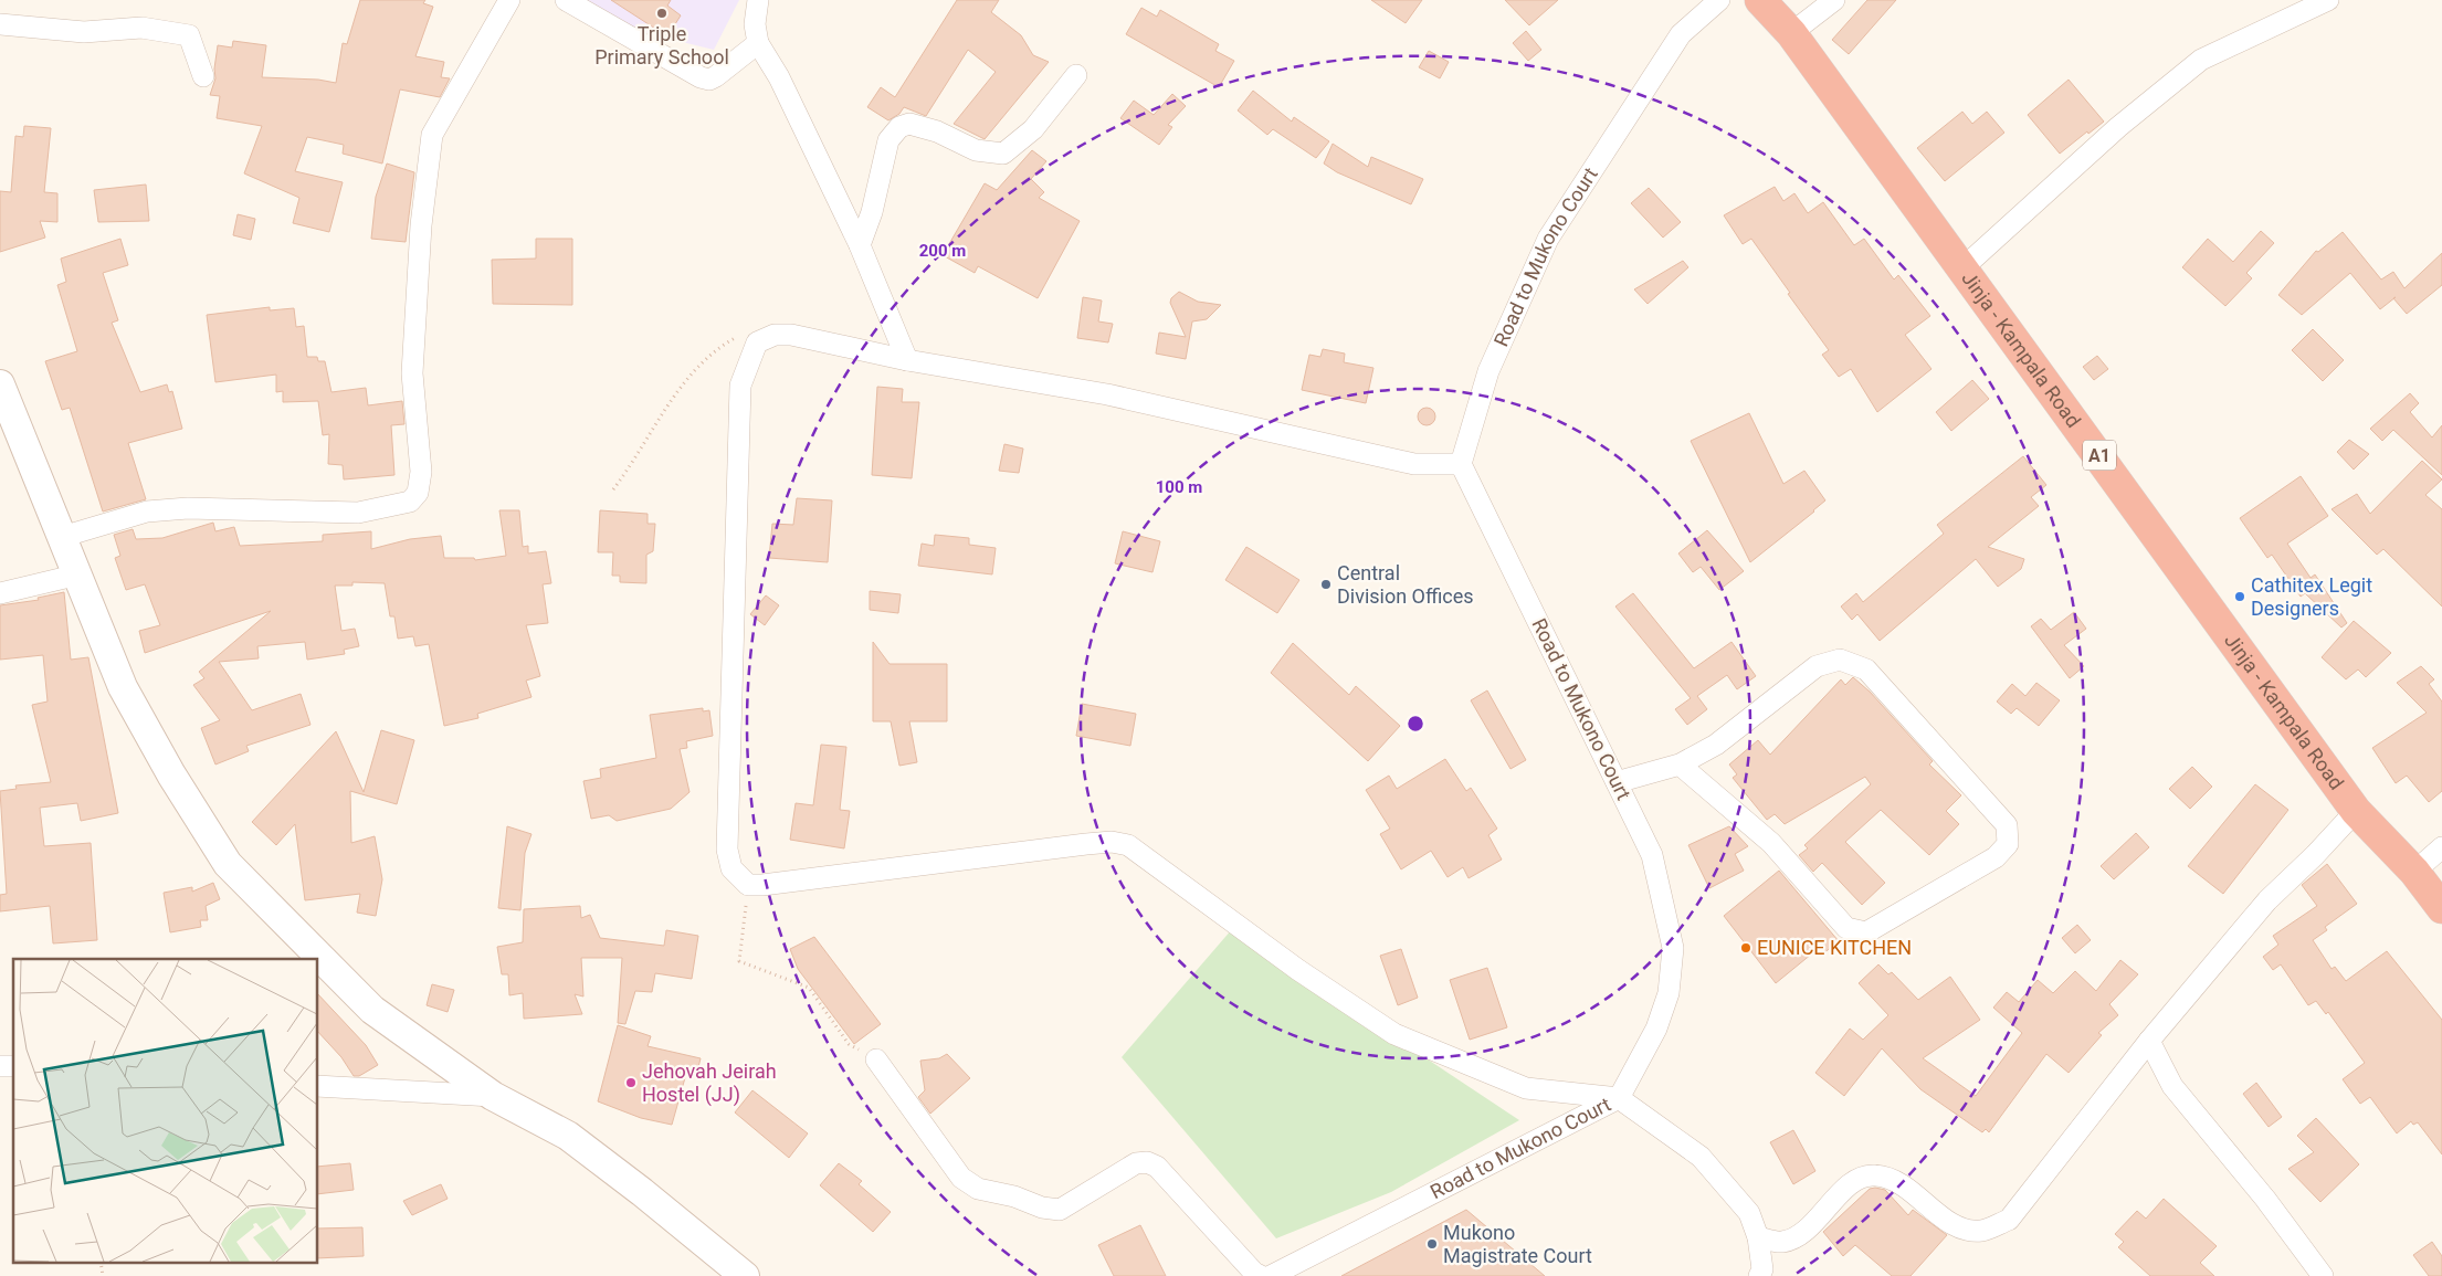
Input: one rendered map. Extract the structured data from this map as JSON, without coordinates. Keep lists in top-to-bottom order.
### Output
{
  "streets": {
    "highway": ["Jinja - Kampala Road", "A1"],
    "street": ["Road to Mukono Court"]
  },
  "places": [
    "Triple Primary School",
    "Central Division Offices",
    "Cathitex Legit Designers",
    "EUNICE KITCHEN",
    "Jehovah Jeirah Hostel (JJ)",
    "Mukono Magistrate Court"
  ],
  "rings": ["200 m", "100 m"]
}
